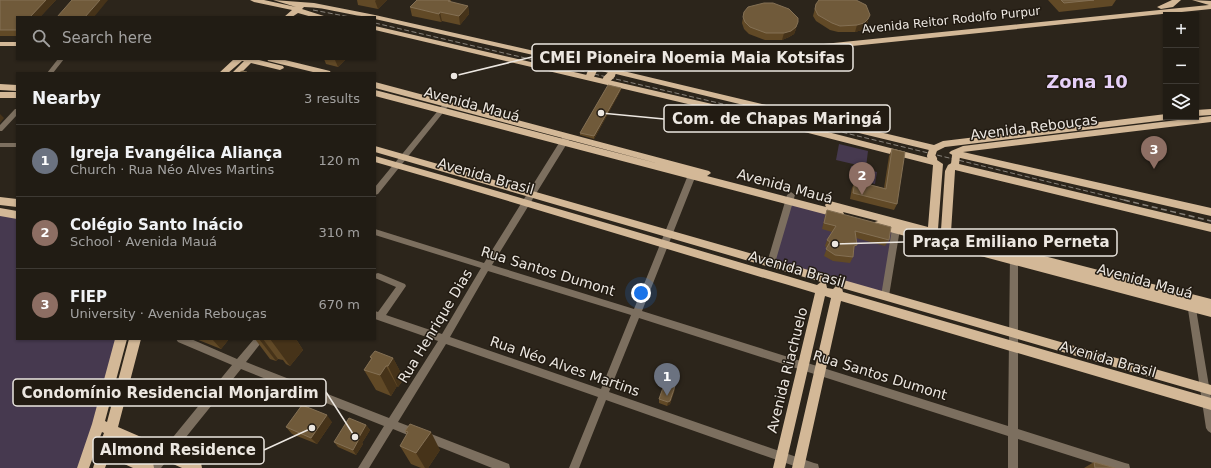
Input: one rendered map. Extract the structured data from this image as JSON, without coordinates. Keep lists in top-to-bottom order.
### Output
{
  "streets": {
    "main road": [
      "Avenida Reitor Rodolfo Purpur",
      "Avenida Mauá",
      "Avenida Rebouças",
      "Avenida Brasil",
      "Avenida Riachuelo"
    ],
    "street": ["Rua Santos Dumont", "Rua Henrique Dias", "Rua Néo Alves Martins"]
  },
  "crossings": [
    ["Avenida Mauá", "Rua Henrique Dias"],
    ["Avenida Brasil", "Rua Henrique Dias"],
    ["Avenida Brasil", "Avenida Riachuelo"],
    ["Rua Santos Dumont", "Rua Henrique Dias"],
    ["Rua Santos Dumont", "Avenida Riachuelo"],
    ["Rua Henrique Dias", "Rua Néo Alves Martins"],
    ["Rua Néo Alves Martins", "Avenida Riachuelo"]
  ],
  "districts": ["Zona 10"],
  "places": [
    "CMEI Pioneira Noemia Maia Kotsifas",
    "Com. de Chapas Maringá",
    "Praça Emiliano Perneta",
    "Almond Residence",
    "Condomínio Residencial Monjardim"
  ],
  "page": {
    "map_buttons": ["+", "−"],
    "search": "Search here",
    "heading": ["Nearby", "3 results"],
    "list": [
      {
        "mark": "1",
        "name": "Igreja Evangélica Aliança",
        "note": "Church · Rua Néo Alves Martins",
        "value": "120 m"
      },
      {
        "mark": "2",
        "name": "Colégio Santo Inácio",
        "note": "School · Avenida Mauá",
        "value": "310 m"
      },
      {
        "mark": "3",
        "name": "FIEP",
        "note": "University · Avenida Rebouças",
        "value": "670 m"
      }
    ],
    "pins": ["3", "2", "1"]
  }
}
